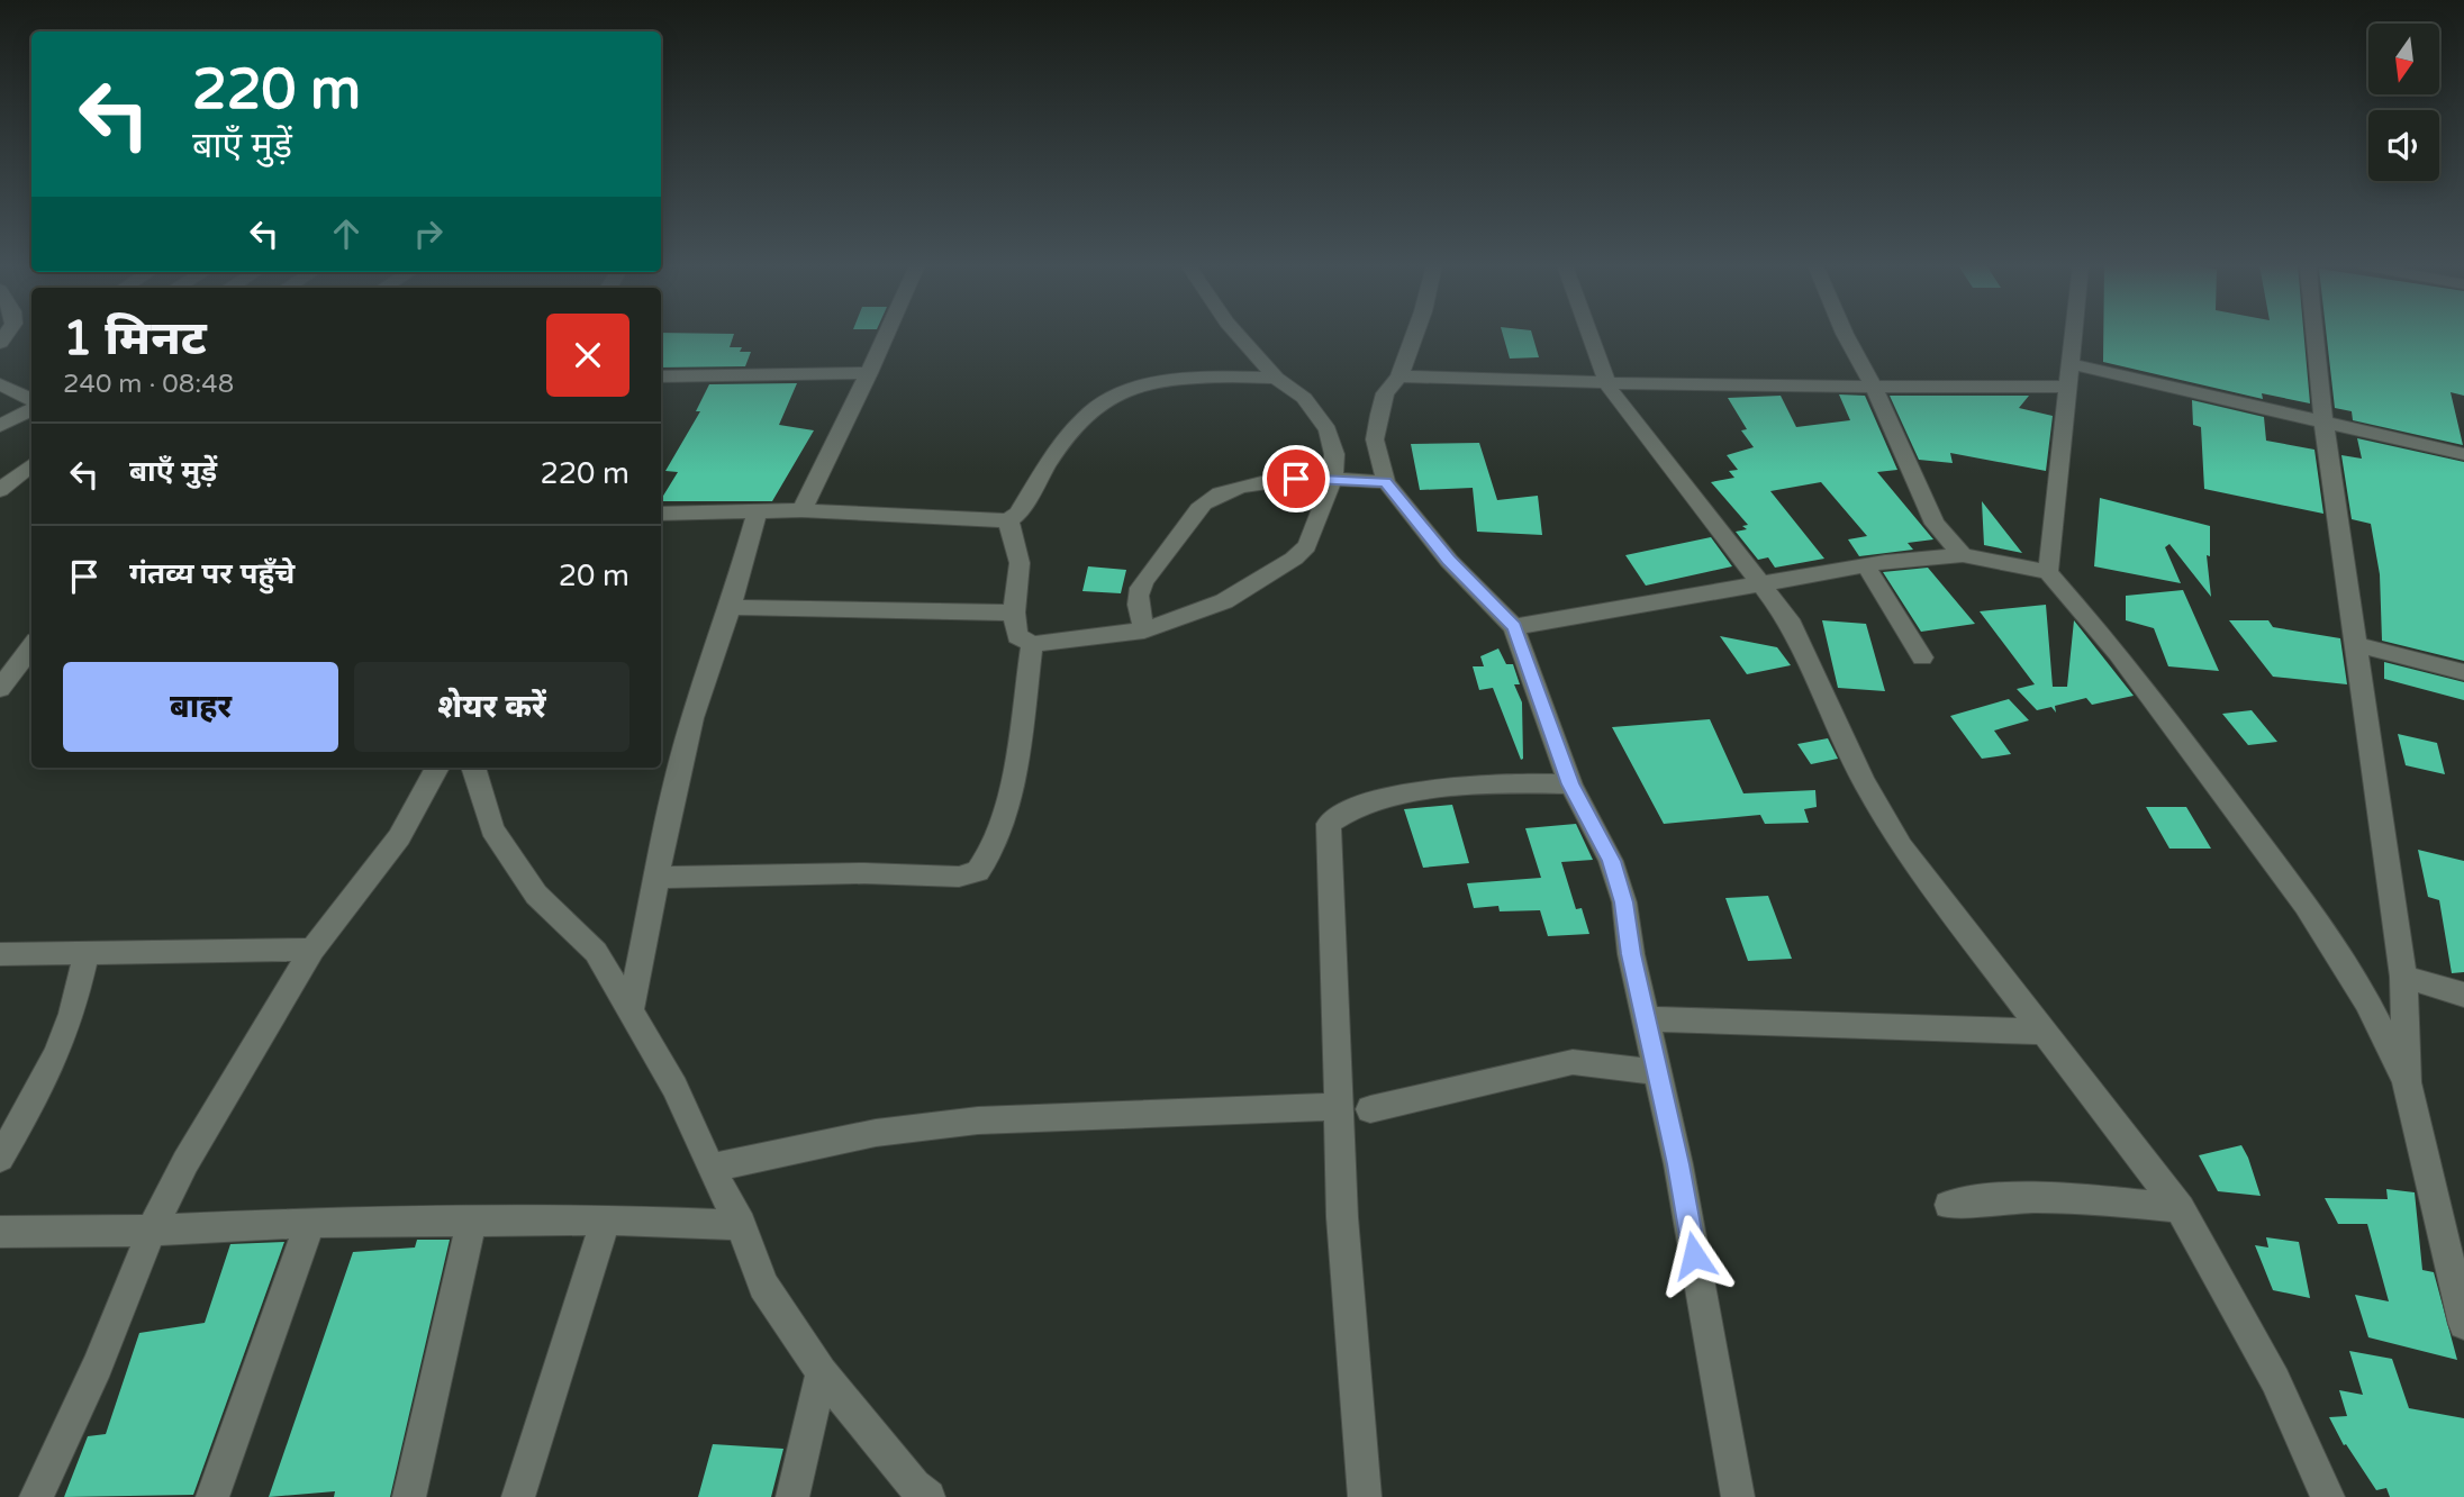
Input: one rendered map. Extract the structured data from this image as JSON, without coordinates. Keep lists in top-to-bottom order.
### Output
{
  "north": "bottom",
  "page": {
    "turn": ["220 m", "बाएँ मुड़ें"],
    "heading": ["1 मिनट", "240 m · 08:48"],
    "list": [
      {
        "name": "बाएँ मुड़ें",
        "value": "220 m"
      },
      {
        "name": "गंतव्य पर पहुँचे",
        "value": "20 m"
      }
    ],
    "buttons": ["बाहर", "शेयर करें"]
  }
}
